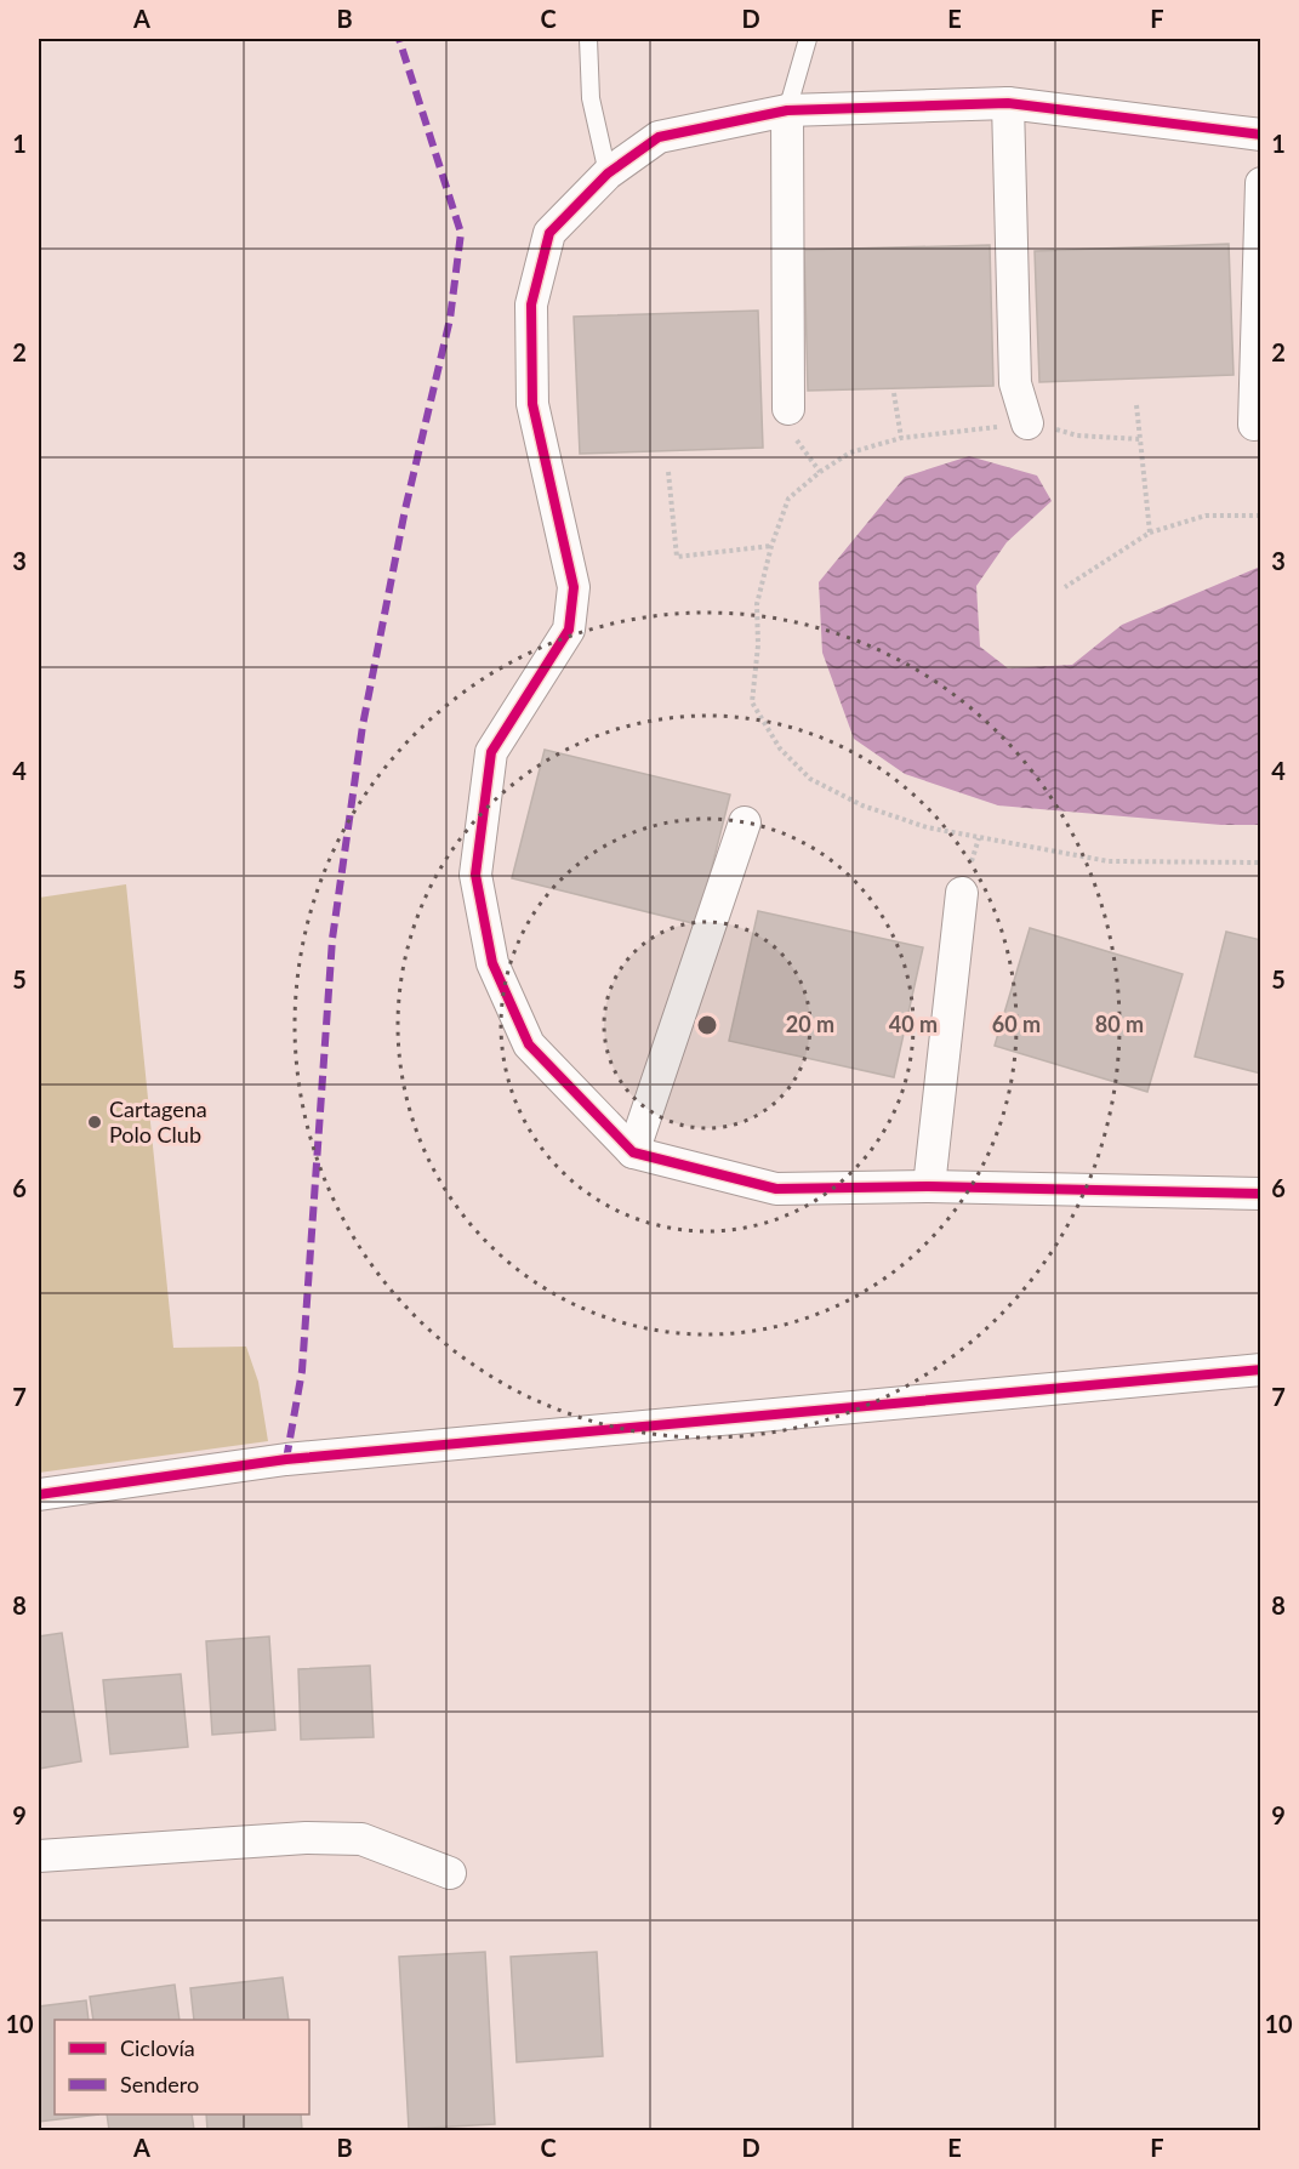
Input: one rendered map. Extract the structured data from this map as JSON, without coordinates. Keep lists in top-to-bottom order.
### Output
{
  "places": ["Cartagena Polo Club"],
  "legend": ["Ciclovía", "Sendero"],
  "grid": {
    "columns": [
      "A",
      "B",
      "C",
      "D",
      "E",
      "F"
    ],
    "rows": [
      "1",
      "2",
      "3",
      "4",
      "5",
      "6",
      "7",
      "8",
      "9",
      "10"
    ]
  },
  "rings": [
    "20 m",
    "40 m",
    "60 m",
    "80 m"
  ]
}
